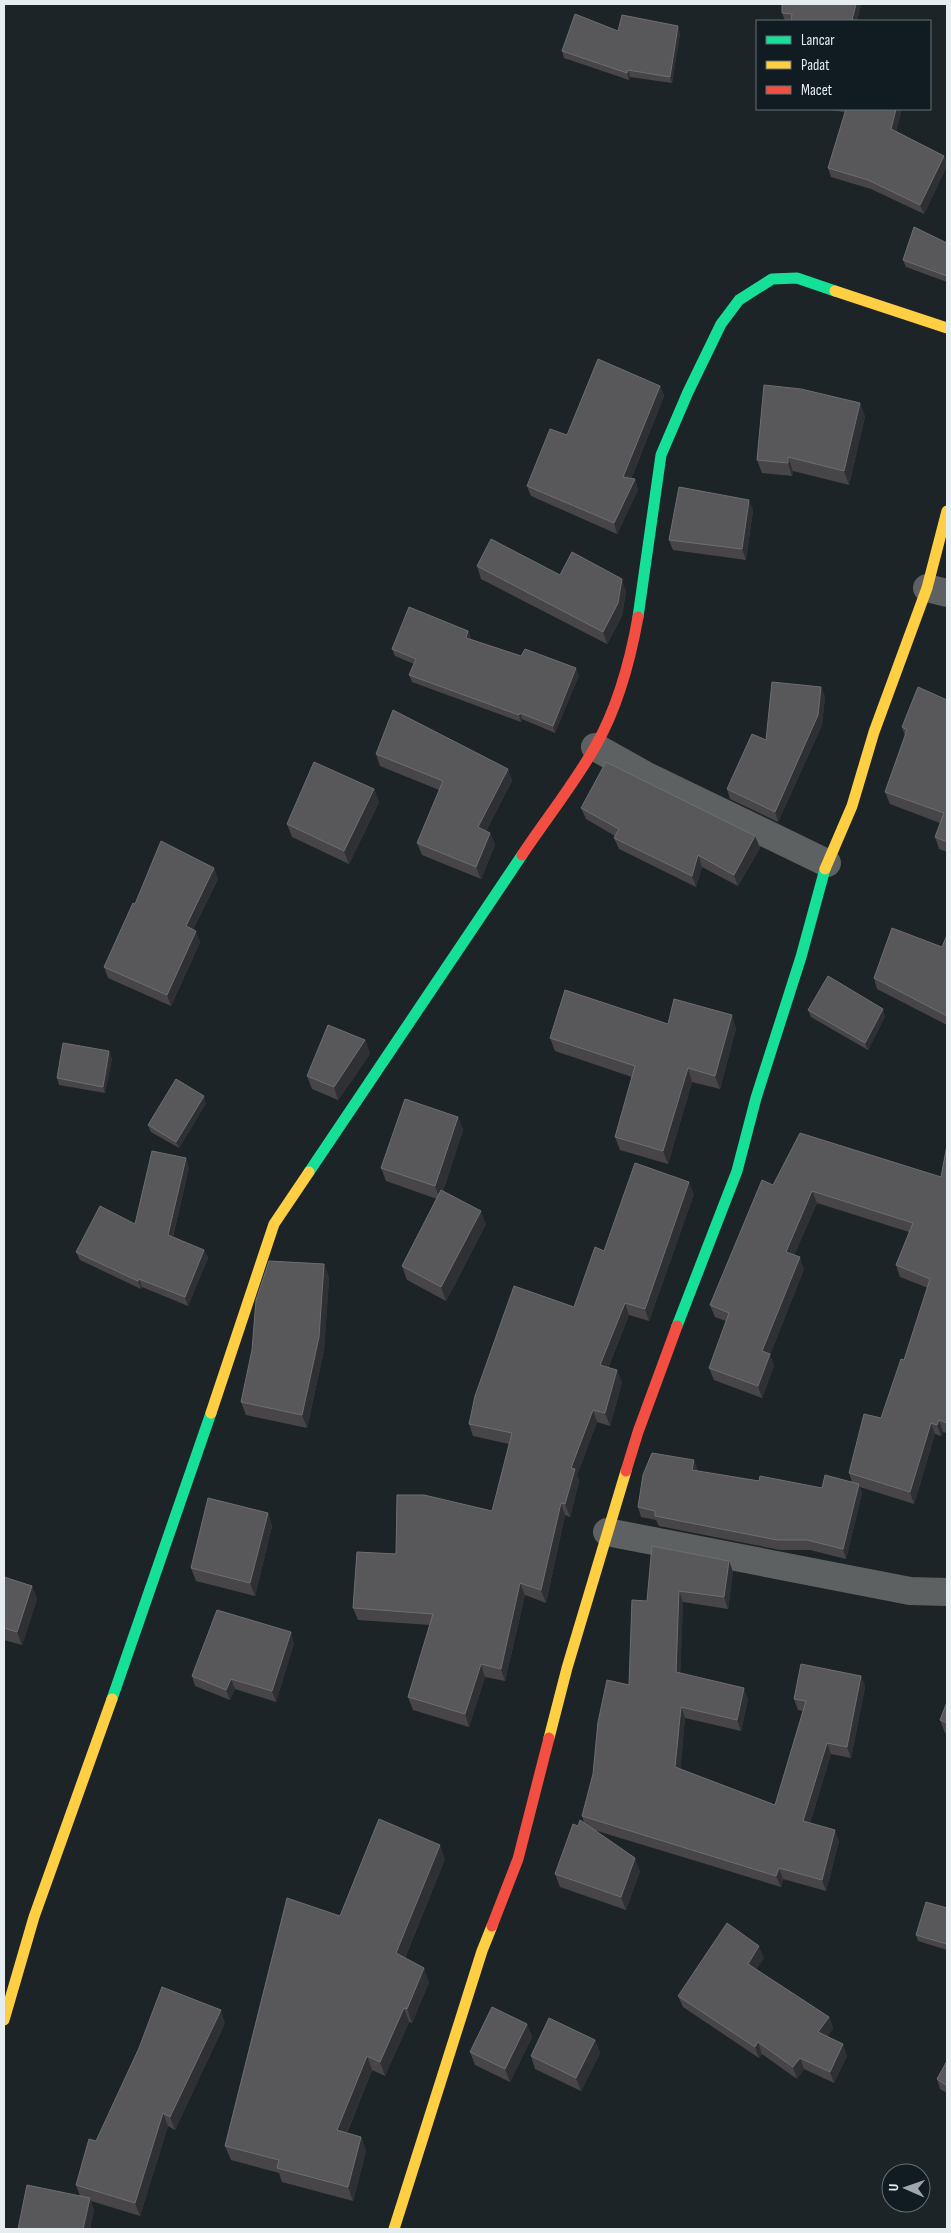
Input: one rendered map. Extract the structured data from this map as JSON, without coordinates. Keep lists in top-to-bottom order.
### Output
{
  "legend": ["Lancar", "Padat", "Macet"],
  "north": "left"
}
